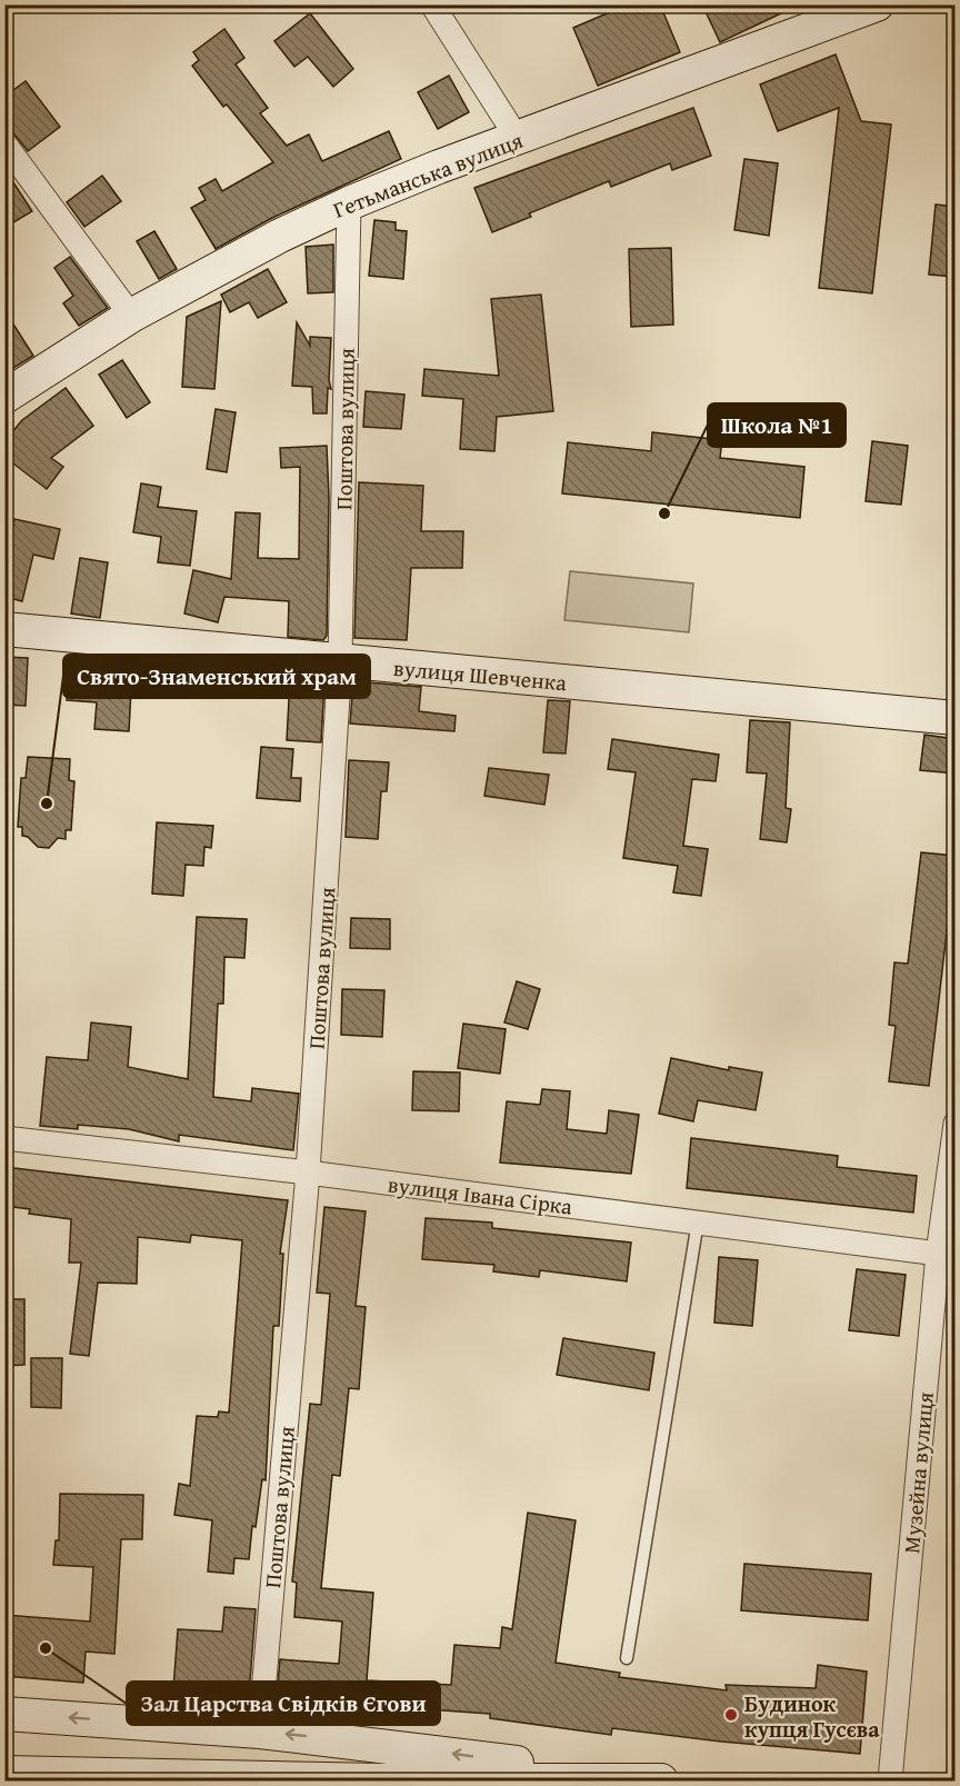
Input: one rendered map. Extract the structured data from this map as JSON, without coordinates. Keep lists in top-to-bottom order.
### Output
{
  "streets": {
    "street": [
      "Гетьманська вулиця",
      "Поштова вулиця",
      "вулиця Шевченка",
      "вулиця Івана Сірка",
      "Музейна вулиця"
    ]
  },
  "crossings": [
    ["Гетьманська вулиця", "Поштова вулиця"],
    ["Поштова вулиця", "вулиця Шевченка"],
    ["Поштова вулиця", "вулиця Івана Сірка"],
    ["вулиця Івана Сірка", "Музейна вулиця"]
  ],
  "places": [
    "Школа №1",
    "Свято-Знаменський храм",
    "Зал Царства Свідків Єгови",
    "Будинок купця Гусєва"
  ]
}
